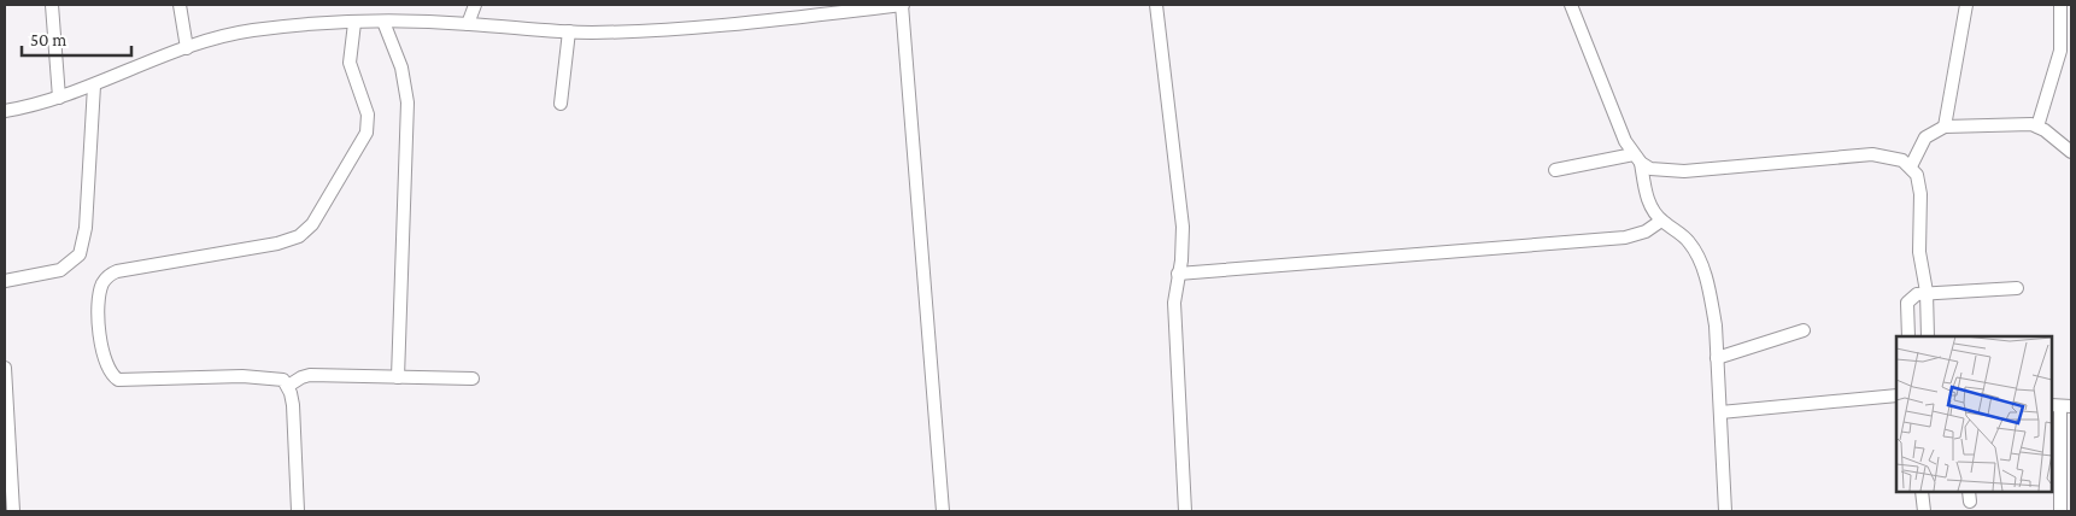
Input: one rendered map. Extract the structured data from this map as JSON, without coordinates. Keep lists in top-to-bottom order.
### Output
{
  "scale_bar": "50 m"
}
